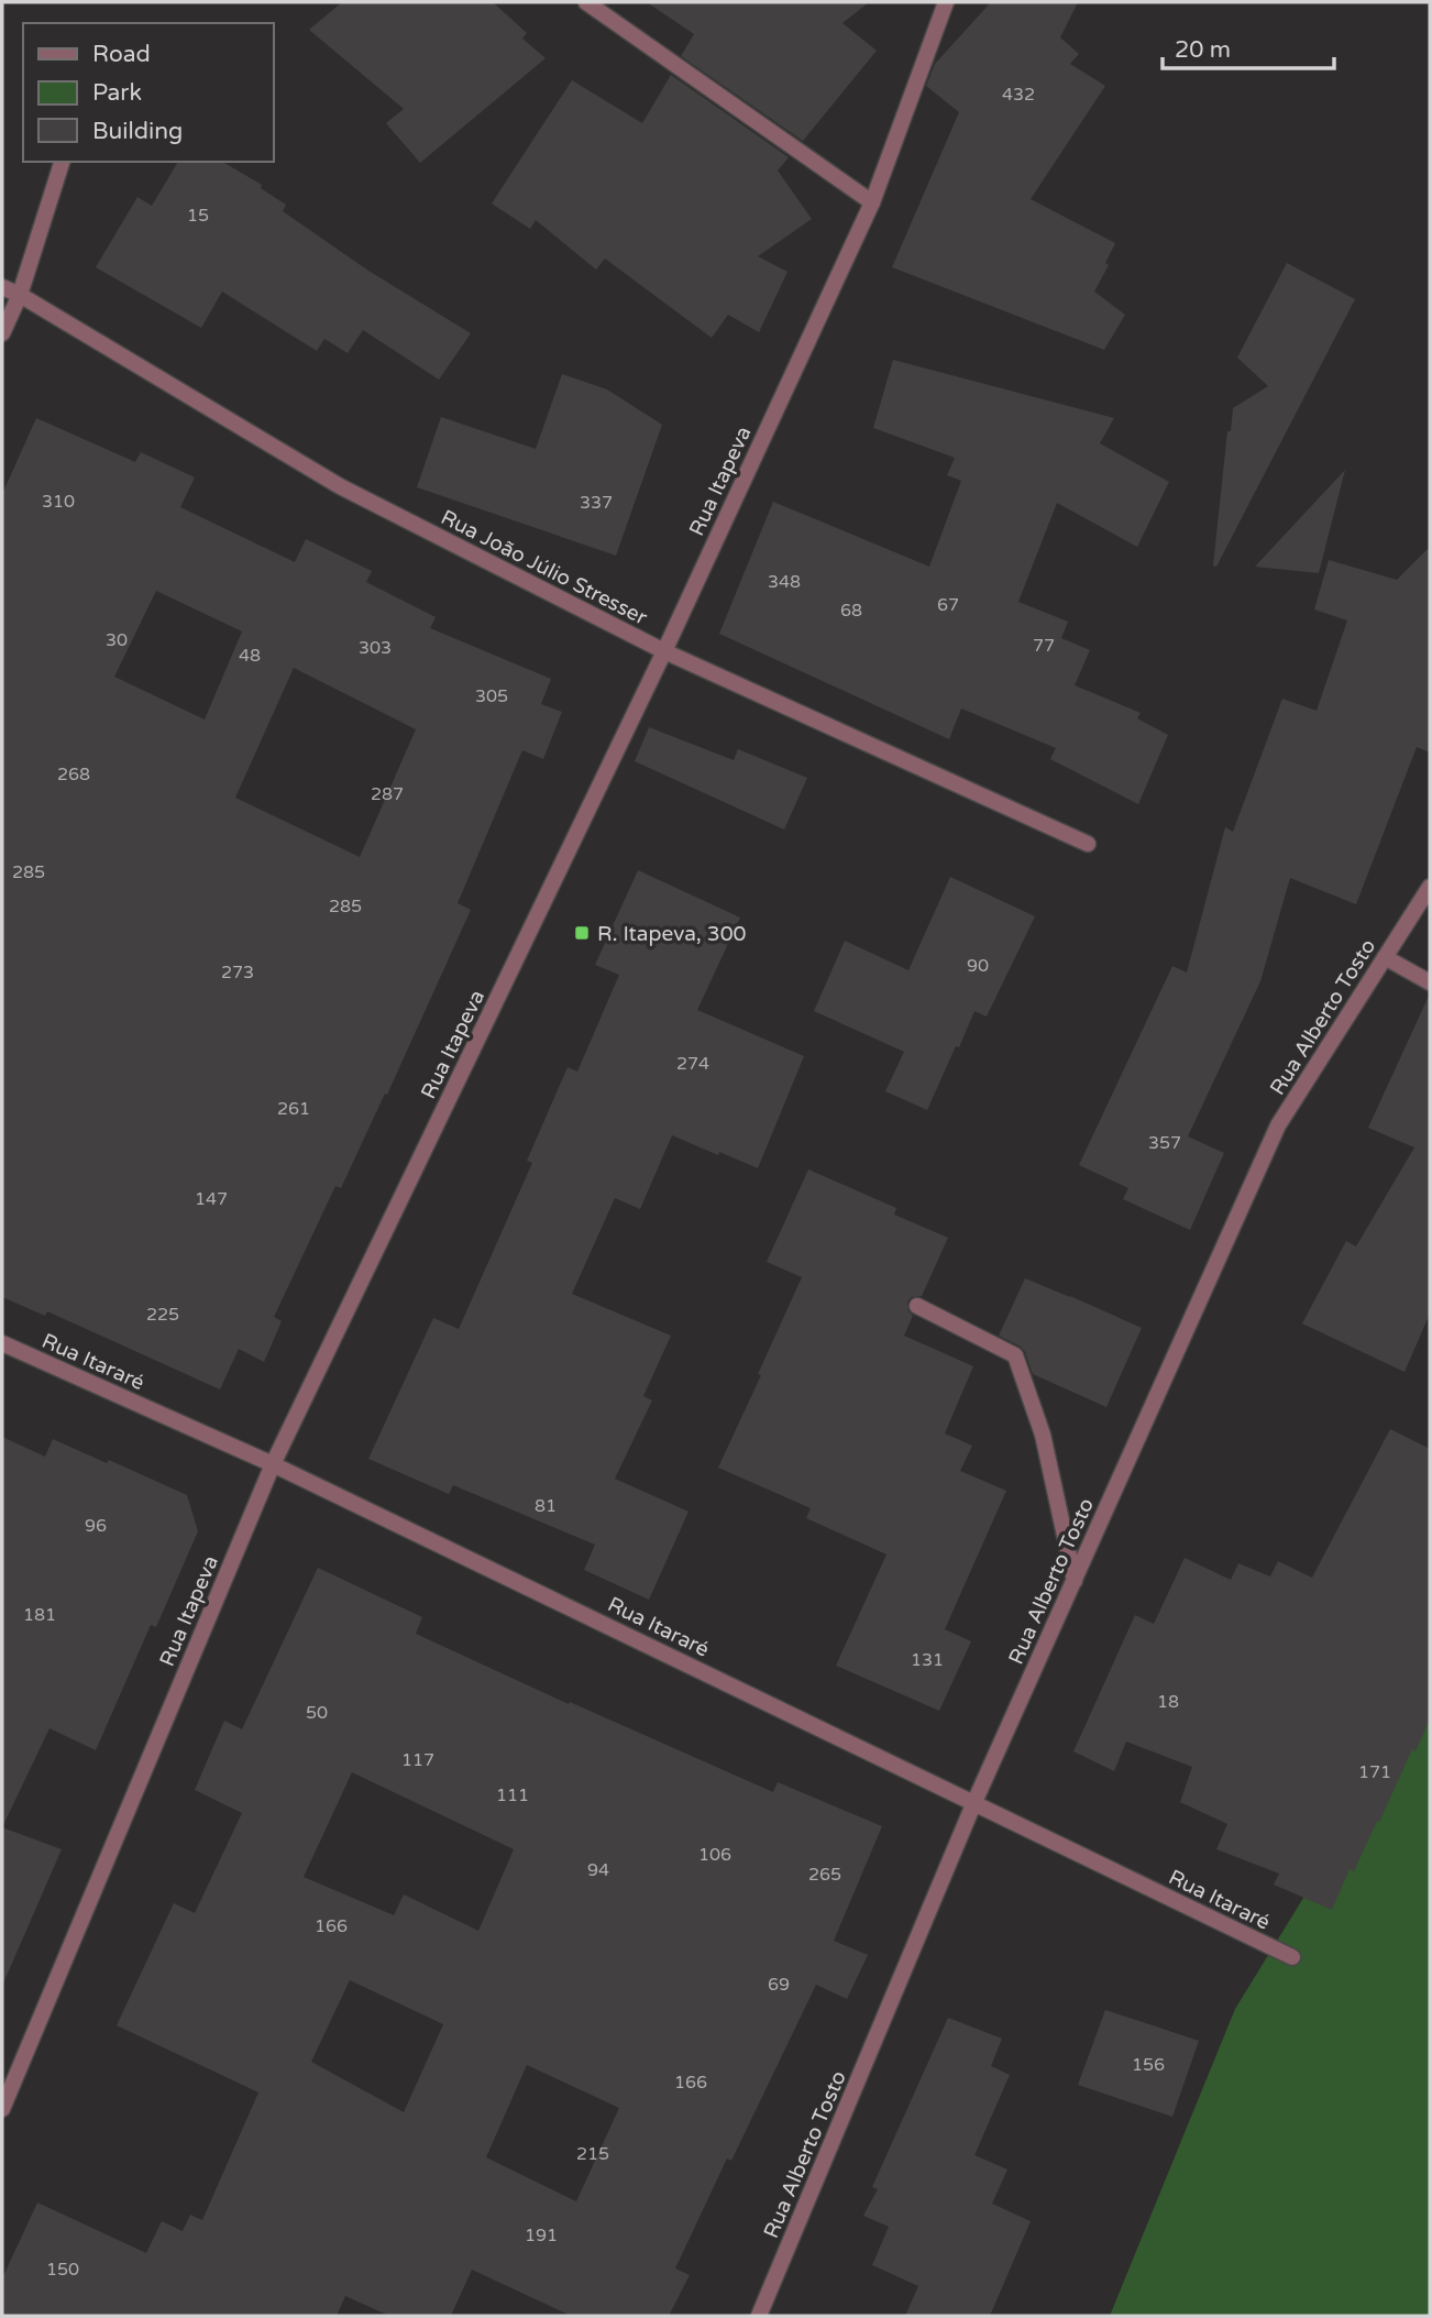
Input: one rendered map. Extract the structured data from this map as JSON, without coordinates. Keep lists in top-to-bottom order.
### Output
{
  "streets": {
    "street": [
      "Rua Itapeva",
      "Rua João Júlio Stresser",
      "Rua Alberto Tosto",
      "Rua Itararé"
    ]
  },
  "crossings": [
    ["Rua Itapeva", "Rua João Júlio Stresser"],
    ["Rua Itapeva", "Rua Itararé"],
    ["Rua Alberto Tosto", "Rua Itararé"]
  ],
  "places": {
    "transit": ["R. Itapeva, 300"]
  },
  "house_numbers": [
    "432",
    "15",
    "310",
    "337",
    "348",
    "67",
    "68",
    "30",
    "77",
    "303",
    "48",
    "305",
    "268",
    "287",
    "285",
    "285",
    "90",
    "273",
    "274",
    "261",
    "357",
    "147",
    "225",
    "81",
    "96",
    "181",
    "131",
    "18",
    "50",
    "117",
    "171",
    "111",
    "106",
    "94",
    "265",
    "166",
    "69",
    "156",
    "166",
    "215",
    "191",
    "150"
  ],
  "legend": ["Road", "Park", "Building"],
  "scale_bar": "20 m"
}
